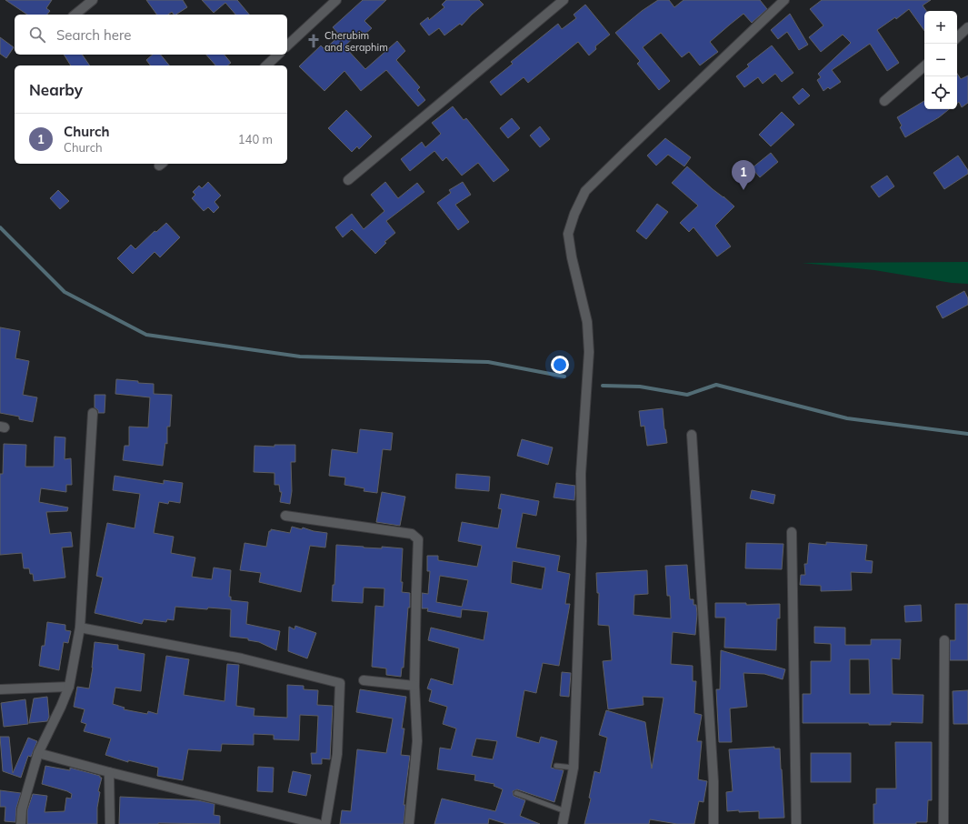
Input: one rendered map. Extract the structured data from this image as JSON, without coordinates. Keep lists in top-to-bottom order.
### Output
{
  "places": {
    "church": ["Cherubim and seraphim"]
  },
  "page": {
    "map_buttons": ["+", "−"],
    "search": "Search here",
    "heading": "Nearby",
    "list": [
      {
        "mark": "1",
        "name": "Church",
        "note": "Church",
        "value": "140 m"
      }
    ],
    "pins": "1"
  }
}
